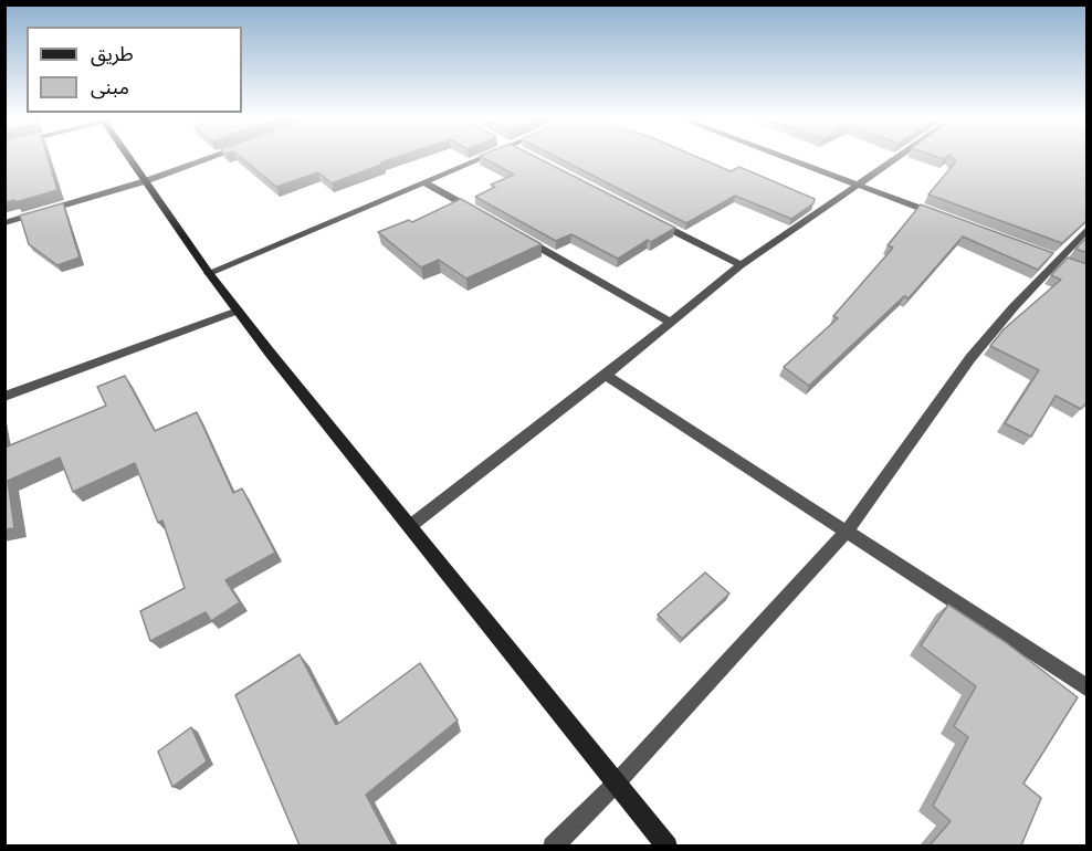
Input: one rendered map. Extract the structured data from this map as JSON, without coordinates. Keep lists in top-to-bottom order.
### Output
{
  "legend": ["طريق", "مبنى"]
}
